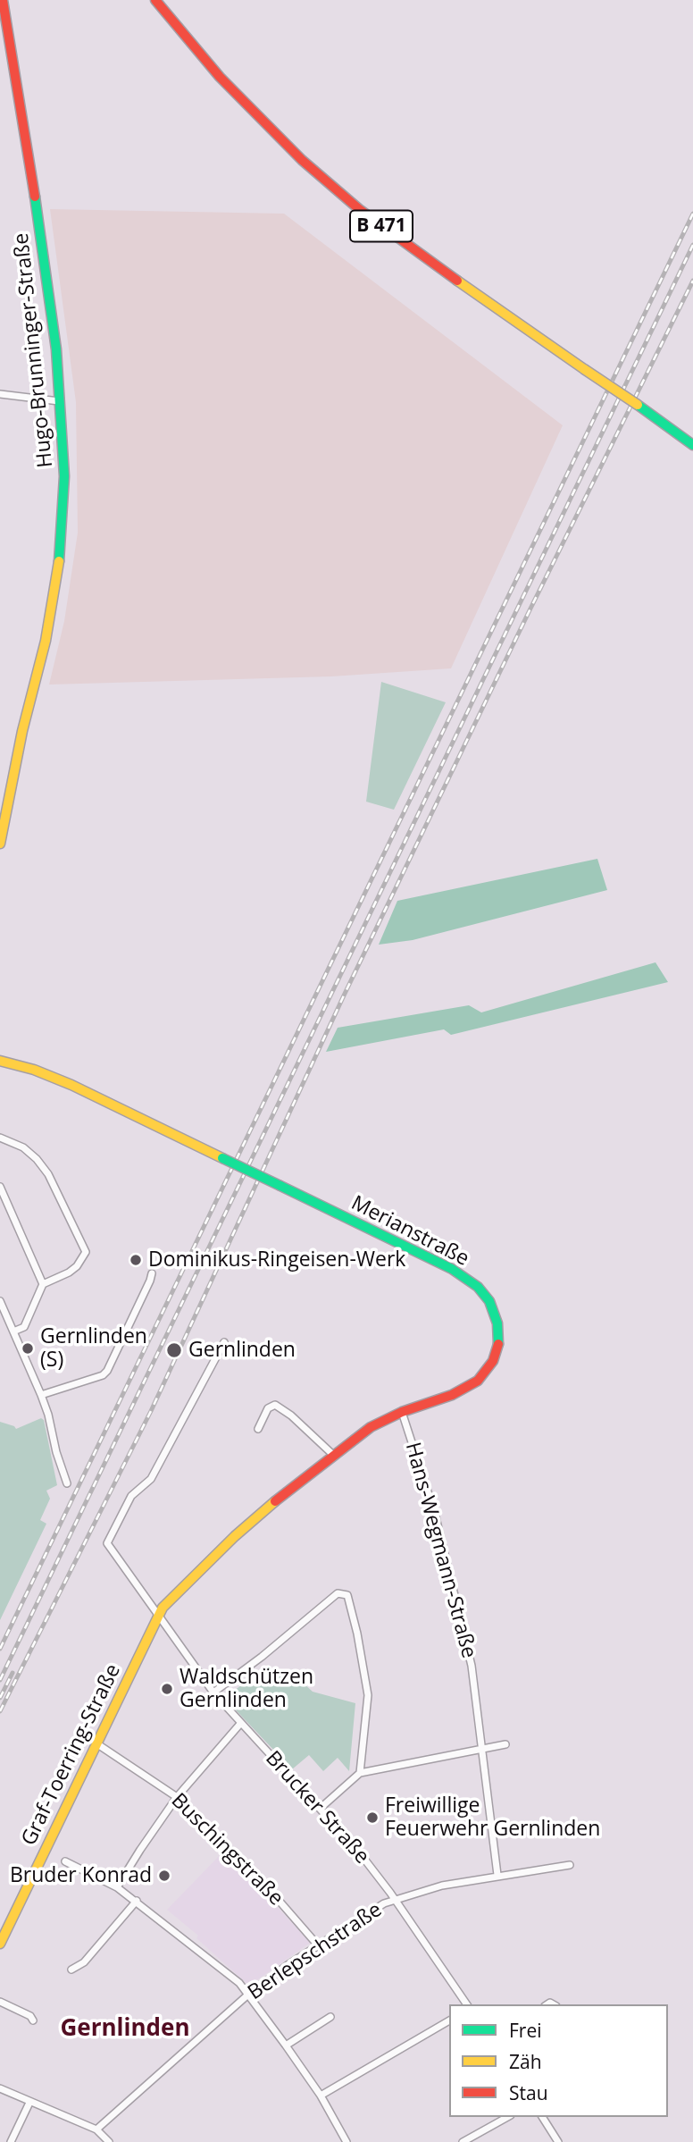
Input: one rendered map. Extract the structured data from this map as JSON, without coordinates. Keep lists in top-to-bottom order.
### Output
{
  "streets": {
    "main road": [
      "B 471",
      "Hugo-Brunninger-Straße",
      "Merianstraße",
      "Graf-Toerring-Straße"
    ],
    "street": [
      "Hans-Wegmann-Straße",
      "Brucker Straße",
      "Buschingstraße",
      "Berlepschstraße"
    ]
  },
  "crossings": [
    ["Merianstraße", "Hans-Wegmann-Straße"],
    ["Merianstraße", "Graf-Toerring-Straße"],
    ["Merianstraße", "Brucker Straße"],
    ["Hans-Wegmann-Straße", "Berlepschstraße"],
    ["Graf-Toerring-Straße", "Brucker Straße"],
    ["Graf-Toerring-Straße", "Buschingstraße"],
    ["Brucker Straße", "Berlepschstraße"],
    ["Buschingstraße", "Berlepschstraße"]
  ],
  "districts": ["Gernlinden"],
  "places": [
    "Dominikus-Ringeisen-Werk",
    "Gernlinden (S)",
    "Gernlinden",
    "Waldschützen Gernlinden",
    "Freiwillige Feuerwehr Gernlinden",
    "Bruder Konrad"
  ],
  "legend": ["Frei", "Zäh", "Stau"]
}
